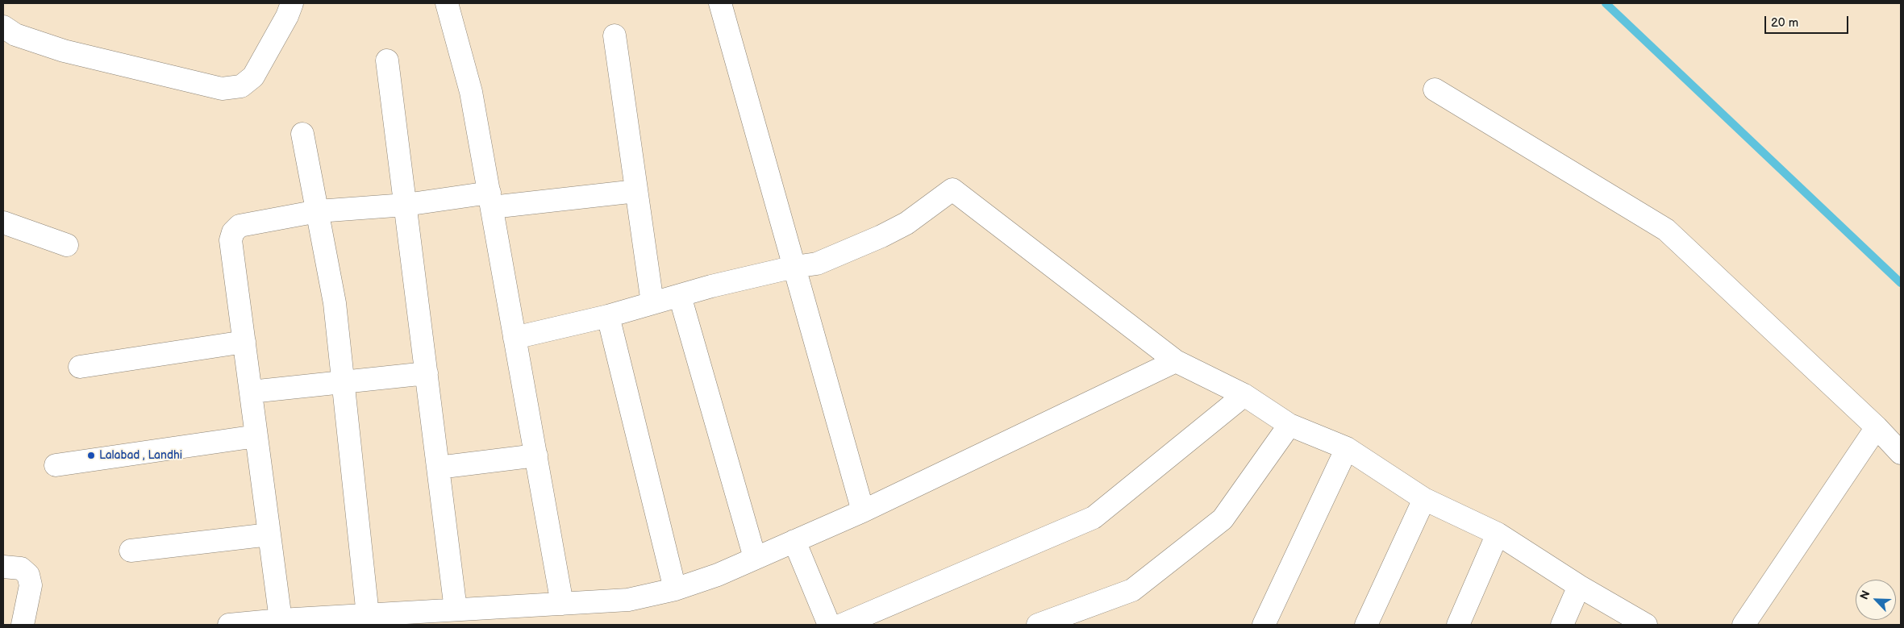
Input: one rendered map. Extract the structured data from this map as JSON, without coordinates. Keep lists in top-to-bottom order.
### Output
{
  "places": ["Lalabad , Landhi"],
  "scale_bar": "20 m",
  "north": "top left"
}
